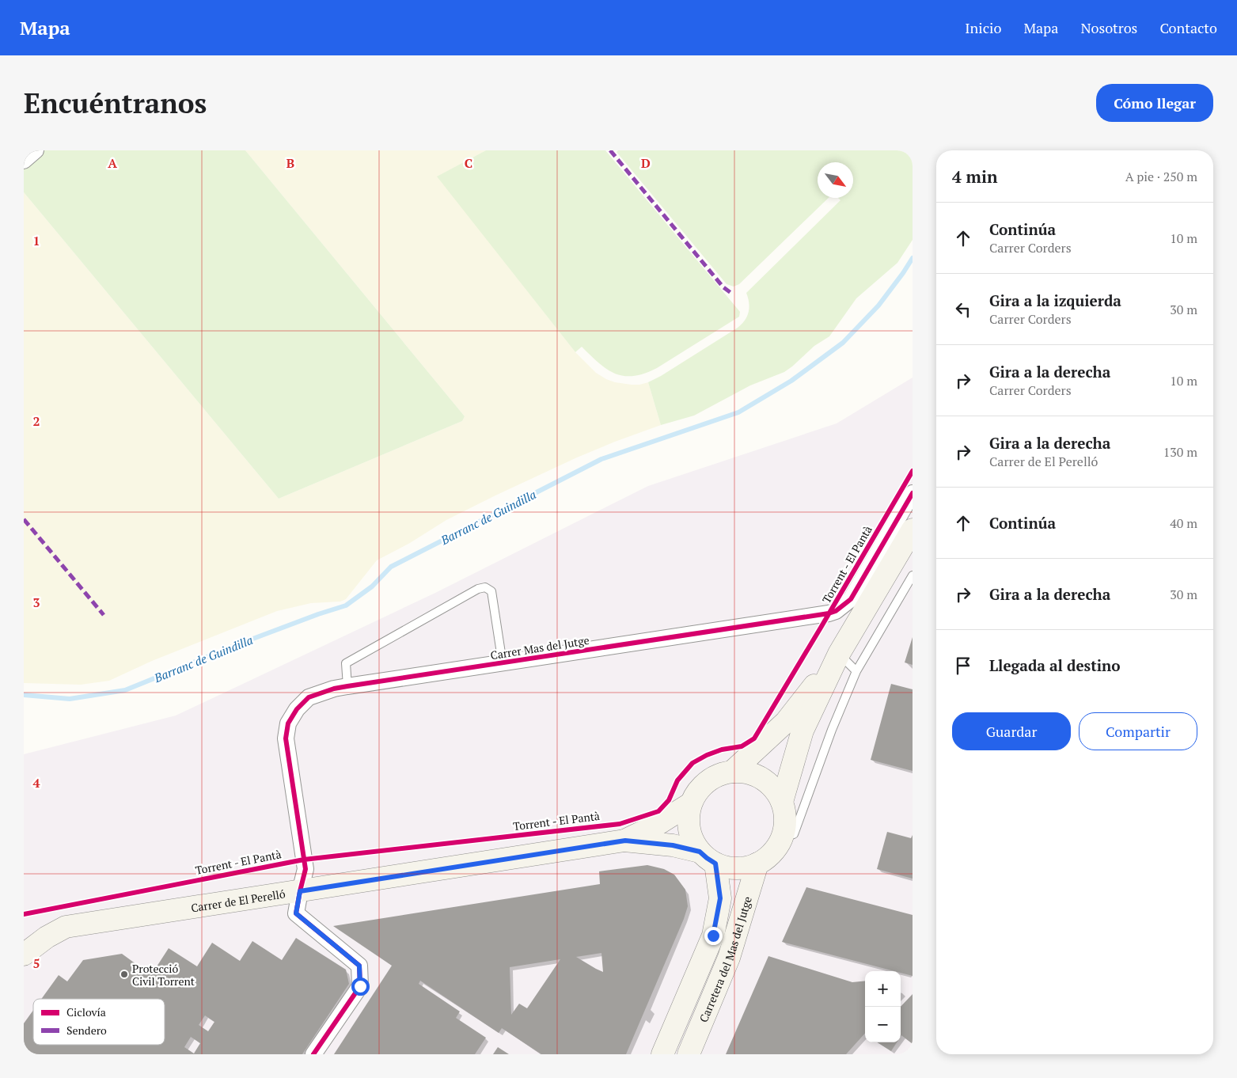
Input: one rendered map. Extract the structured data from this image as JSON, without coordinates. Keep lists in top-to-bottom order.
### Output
{
  "streets": {
    "street": ["Carrer Mas del Jutge", "Carrer de El Perelló", "Carretera del Mas del Jutge"],
    "cycle path": ["Torrent - El Pantà"]
  },
  "crossings": [
    ["Carrer Mas del Jutge", "Carrer de El Perelló"]
  ],
  "water": ["Barranc de Guindilla"],
  "places": ["Protecció Civil Torrent"],
  "legend": ["Ciclovía", "Sendero"],
  "north": "bottom right",
  "page": {
    "header": "Mapa",
    "nav": [
      "Inicio",
      "Mapa",
      "Nosotros",
      "Contacto"
    ],
    "buttons": [
      "Cómo llegar",
      ["Guardar", "Compartir"]
    ],
    "title": "Encuéntranos",
    "heading": ["4 min", "A pie · 250 m"],
    "list": [
      ["Continúa", "Carrer Corders", "10 m"],
      ["Gira a la izquierda", "Carrer Corders", "30 m"],
      ["Gira a la derecha", "Carrer Corders", "10 m"],
      ["Gira a la derecha", "Carrer de El Perelló", "130 m"],
      ["Continúa", "40 m"],
      ["Gira a la derecha", "30 m"],
      "Llegada al destino"
    ],
    "map_buttons": ["+", "−"]
  },
  "grid": {
    "columns": [
      "A",
      "B",
      "C",
      "D"
    ],
    "rows": [
      "1",
      "2",
      "3",
      "4",
      "5"
    ]
  }
}
